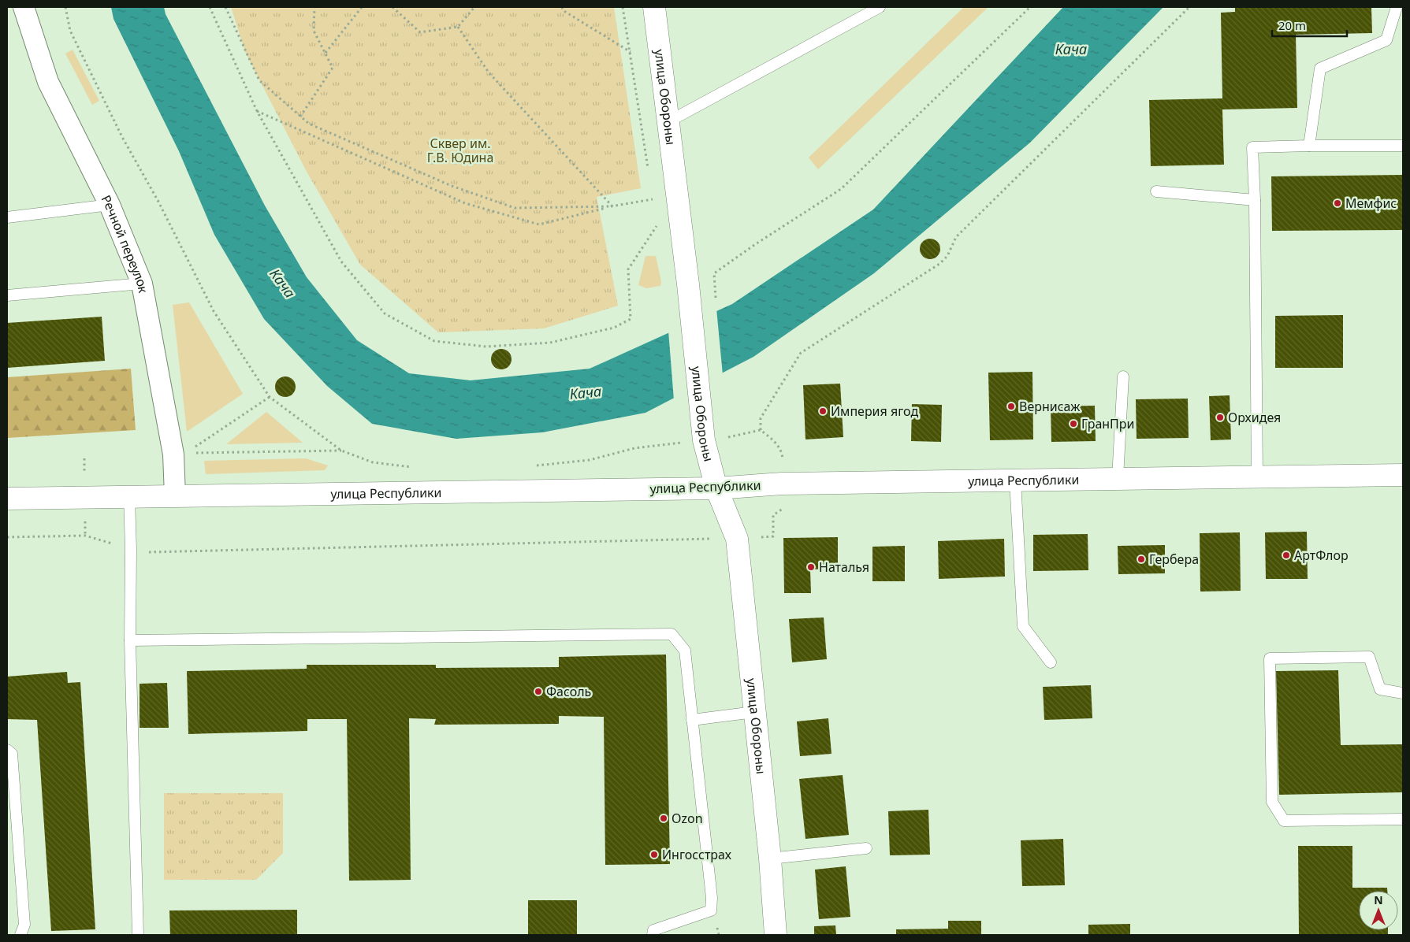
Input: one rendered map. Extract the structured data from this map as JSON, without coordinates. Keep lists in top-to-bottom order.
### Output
{
  "streets": {
    "main road": ["улица Обороны", "улица Республики"],
    "street": ["Речной переулок"]
  },
  "crossings": [
    ["улица Обороны", "улица Республики"],
    ["Речной переулок", "улица Республики"]
  ],
  "water": ["Кача"],
  "parks": ["Сквер им. Г.В. Юдина"],
  "places": [
    "Мемфис",
    "Вернисаж",
    "Империя ягод",
    "Орхидея",
    "ГранПри",
    "АртФлор",
    "Гербера",
    "Наталья",
    "Фасоль",
    "Ozon",
    "Ингосстрах"
  ],
  "scale_bar": "20 m",
  "north": "top"
}
